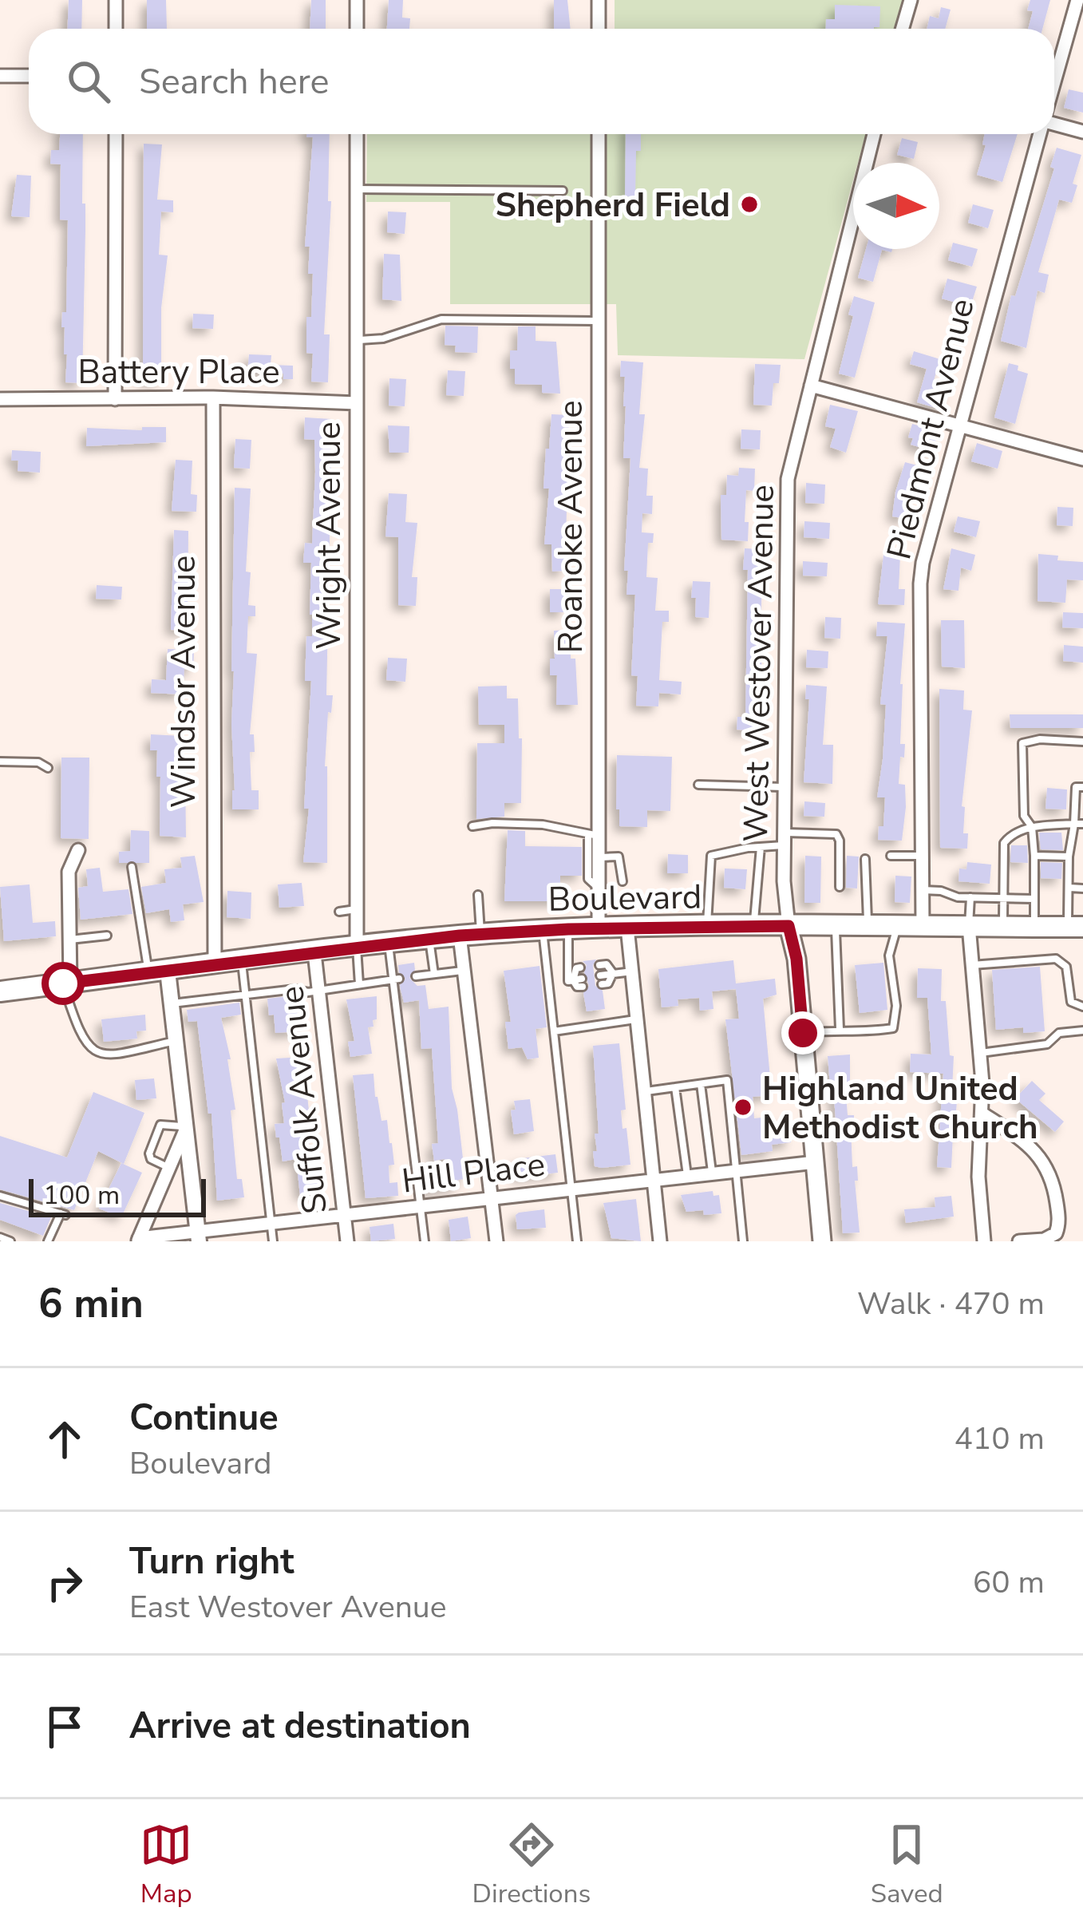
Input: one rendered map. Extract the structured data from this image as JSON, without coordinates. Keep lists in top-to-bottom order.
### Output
{
  "streets": {
    "main road": ["Boulevard"],
    "street": [
      "Battery Place",
      "Piedmont Avenue",
      "Roanoke Avenue",
      "Wright Avenue",
      "West Westover Avenue",
      "Windsor Avenue",
      "Suffolk Avenue",
      "Hill Place"
    ]
  },
  "crossings": [
    ["Battery Place", "Wright Avenue"],
    ["Battery Place", "Windsor Avenue"],
    ["Piedmont Avenue", "Boulevard"],
    ["Roanoke Avenue", "Boulevard"],
    ["Wright Avenue", "Boulevard"],
    ["West Westover Avenue", "Boulevard"],
    ["Windsor Avenue", "Boulevard"],
    ["Boulevard", "Suffolk Avenue"],
    ["Suffolk Avenue", "Hill Place"]
  ],
  "places": ["Shepherd Field", "Highland United Methodist Church"],
  "scale_bar": "100 m",
  "north": "right",
  "page": {
    "search": "Search here",
    "scale": "100 m",
    "heading": ["6 min", "Walk · 470 m"],
    "list": [
      ["Continue", "Boulevard", "410 m"],
      ["Turn right", "East Westover Avenue", "60 m"],
      "Arrive at destination"
    ],
    "nav": ["Map", "Directions", "Saved"]
  }
}
